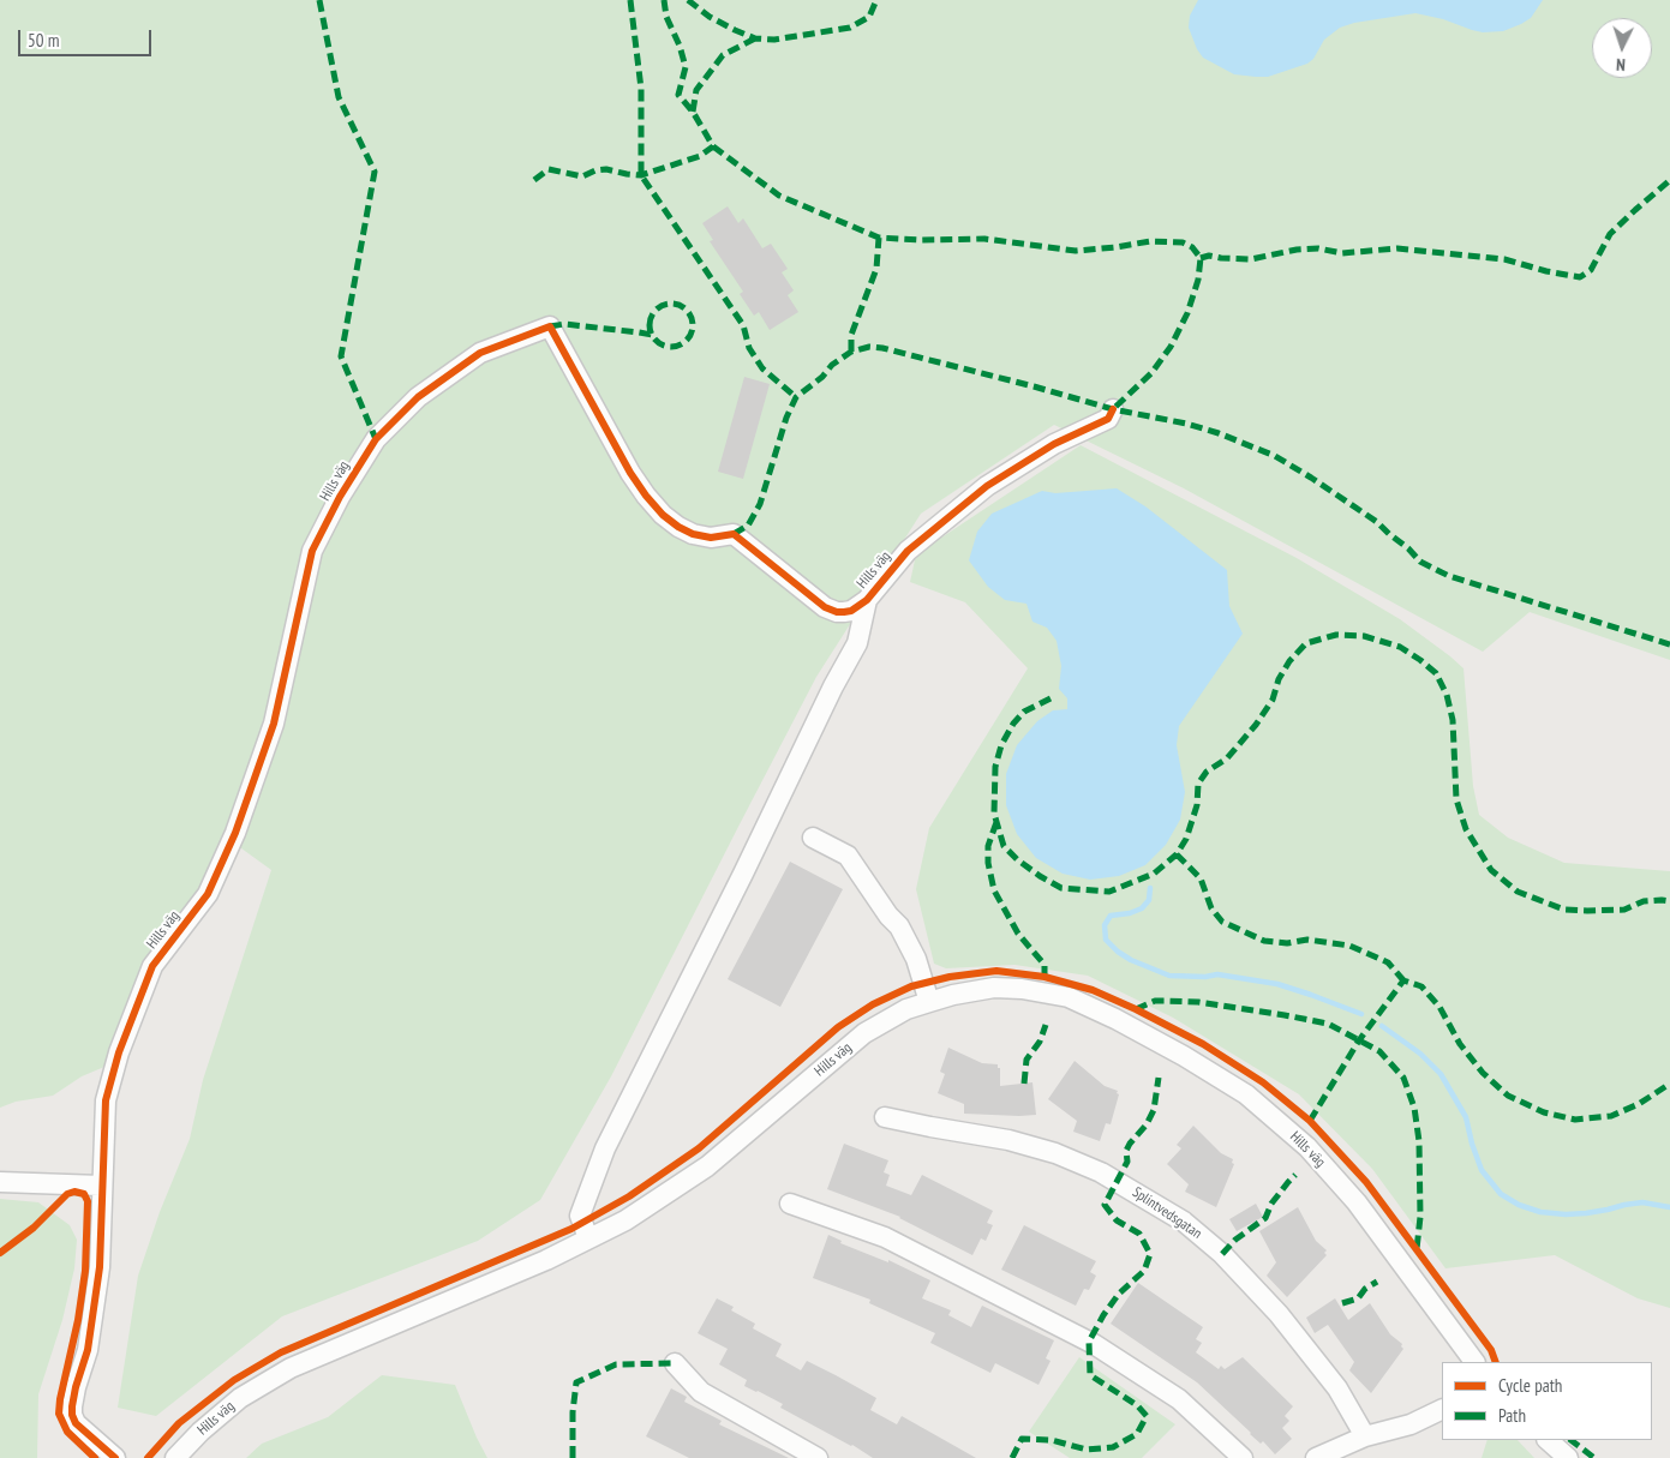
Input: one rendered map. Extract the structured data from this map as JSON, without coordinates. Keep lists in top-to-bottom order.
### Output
{
  "streets": {
    "street": ["Hills väg", "Splintvedsgatan"]
  },
  "legend": ["Cycle path", "Path"],
  "scale_bar": "50 m",
  "north": "bottom"
}
